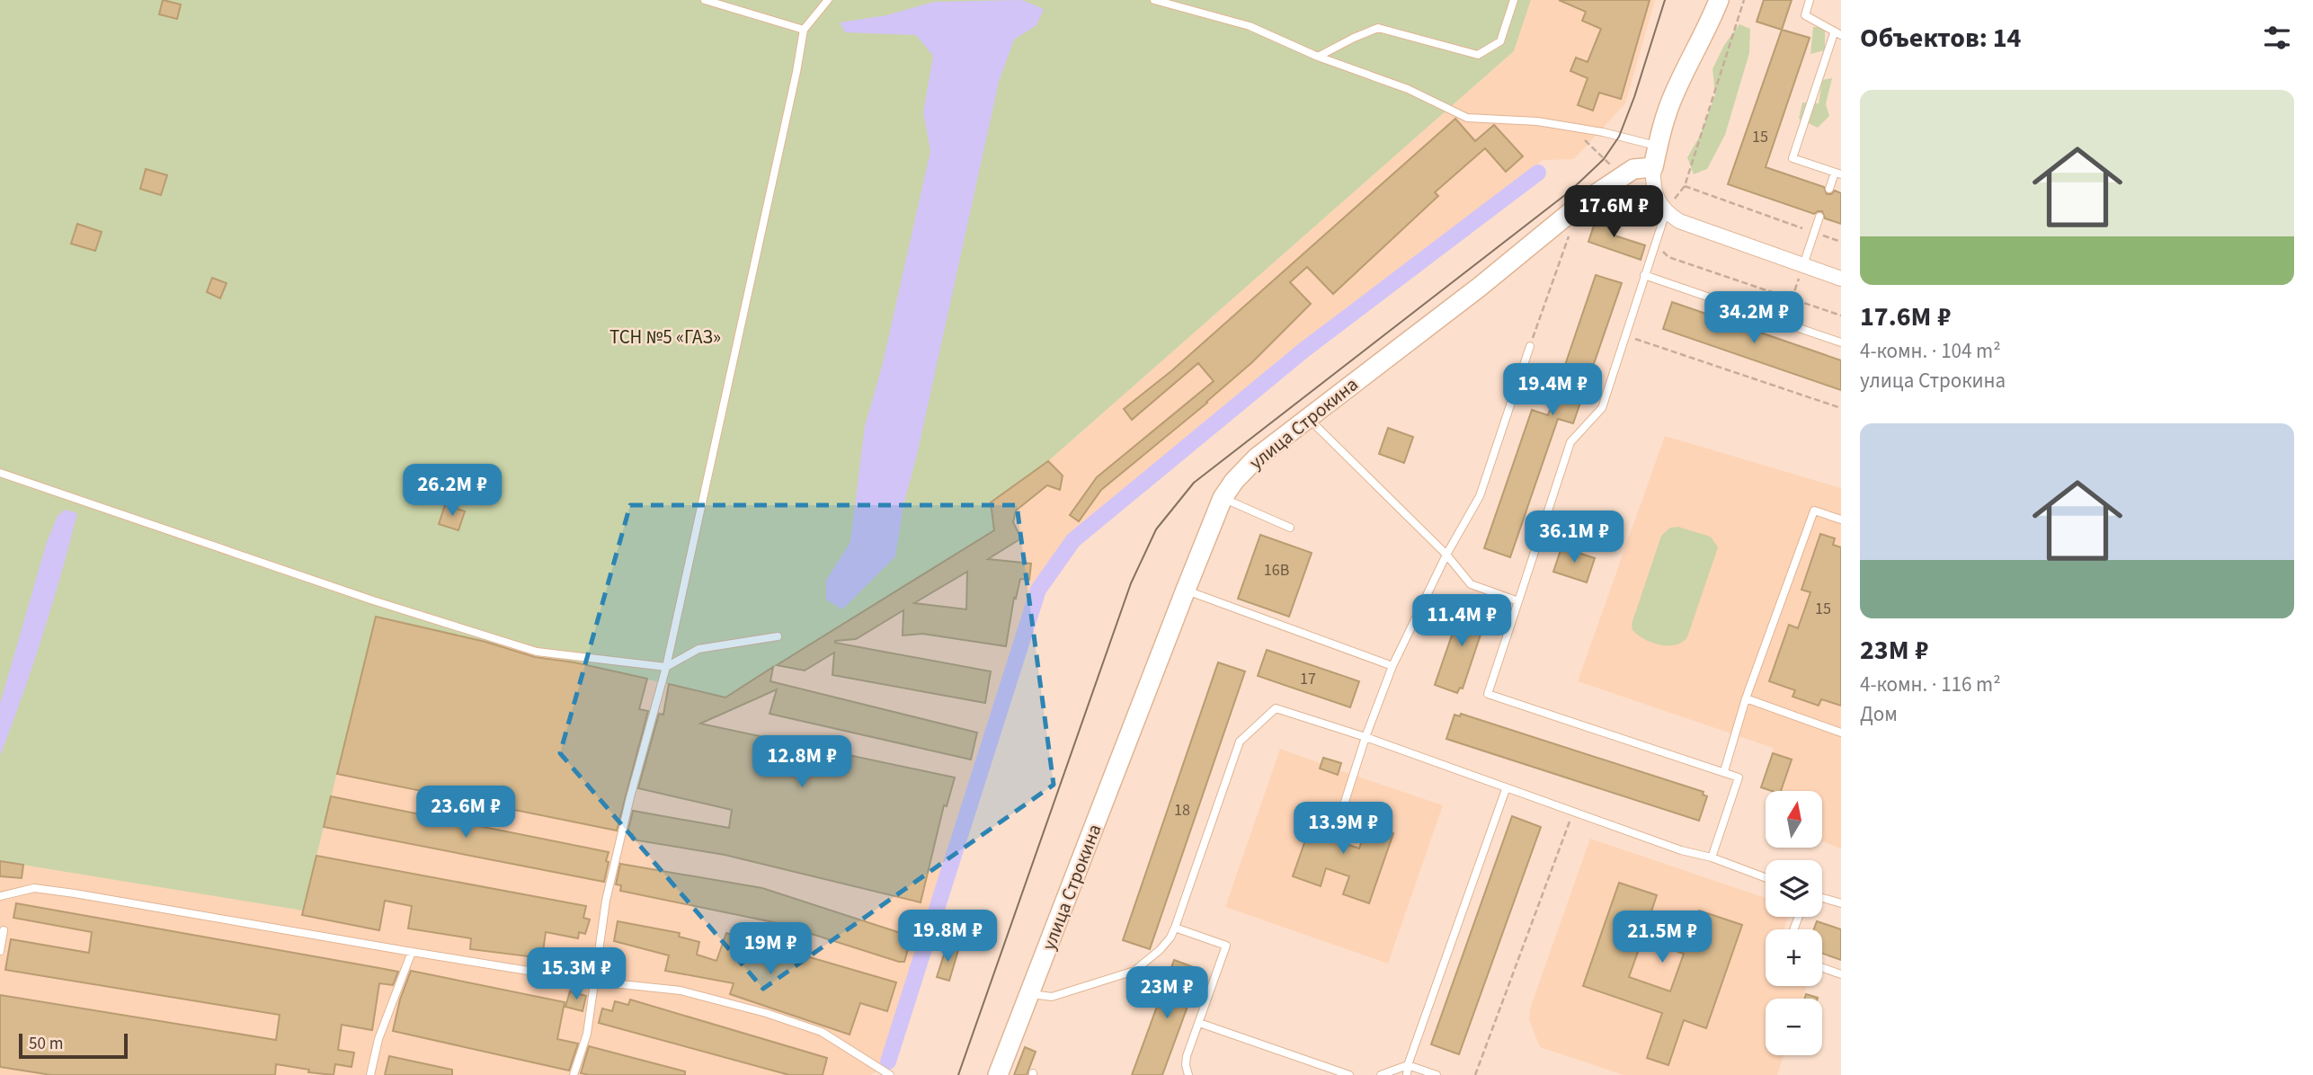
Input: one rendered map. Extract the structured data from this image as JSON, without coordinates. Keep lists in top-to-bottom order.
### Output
{
  "streets": {
    "street": ["улица Строкина"]
  },
  "parks": ["ТСН №5 «ГАЗ»"],
  "house_numbers": [
    "15",
    "16В",
    "15",
    "17",
    "18"
  ],
  "scale_bar": "50 m",
  "north": "top",
  "page": {
    "heading": "Объектов: 14",
    "list": [
      {
        "name": "17.6M ₽",
        "note": "4-комн. · 104 m² · улица Строкина"
      },
      {
        "name": "23M ₽",
        "note": "4-комн. · 116 m² · Дом"
      }
    ],
    "price": [
      "17.6M ₽",
      "34.2M ₽",
      "19.4M ₽",
      "26.2M ₽",
      "36.1M ₽",
      "11.4M ₽",
      "12.8M ₽",
      "23.6M ₽",
      "13.9M ₽",
      "19.8M ₽",
      "21.5M ₽",
      "19M ₽",
      "15.3M ₽",
      "23M ₽"
    ],
    "map_buttons": ["+", "−"],
    "scale": "50 m"
  }
}
